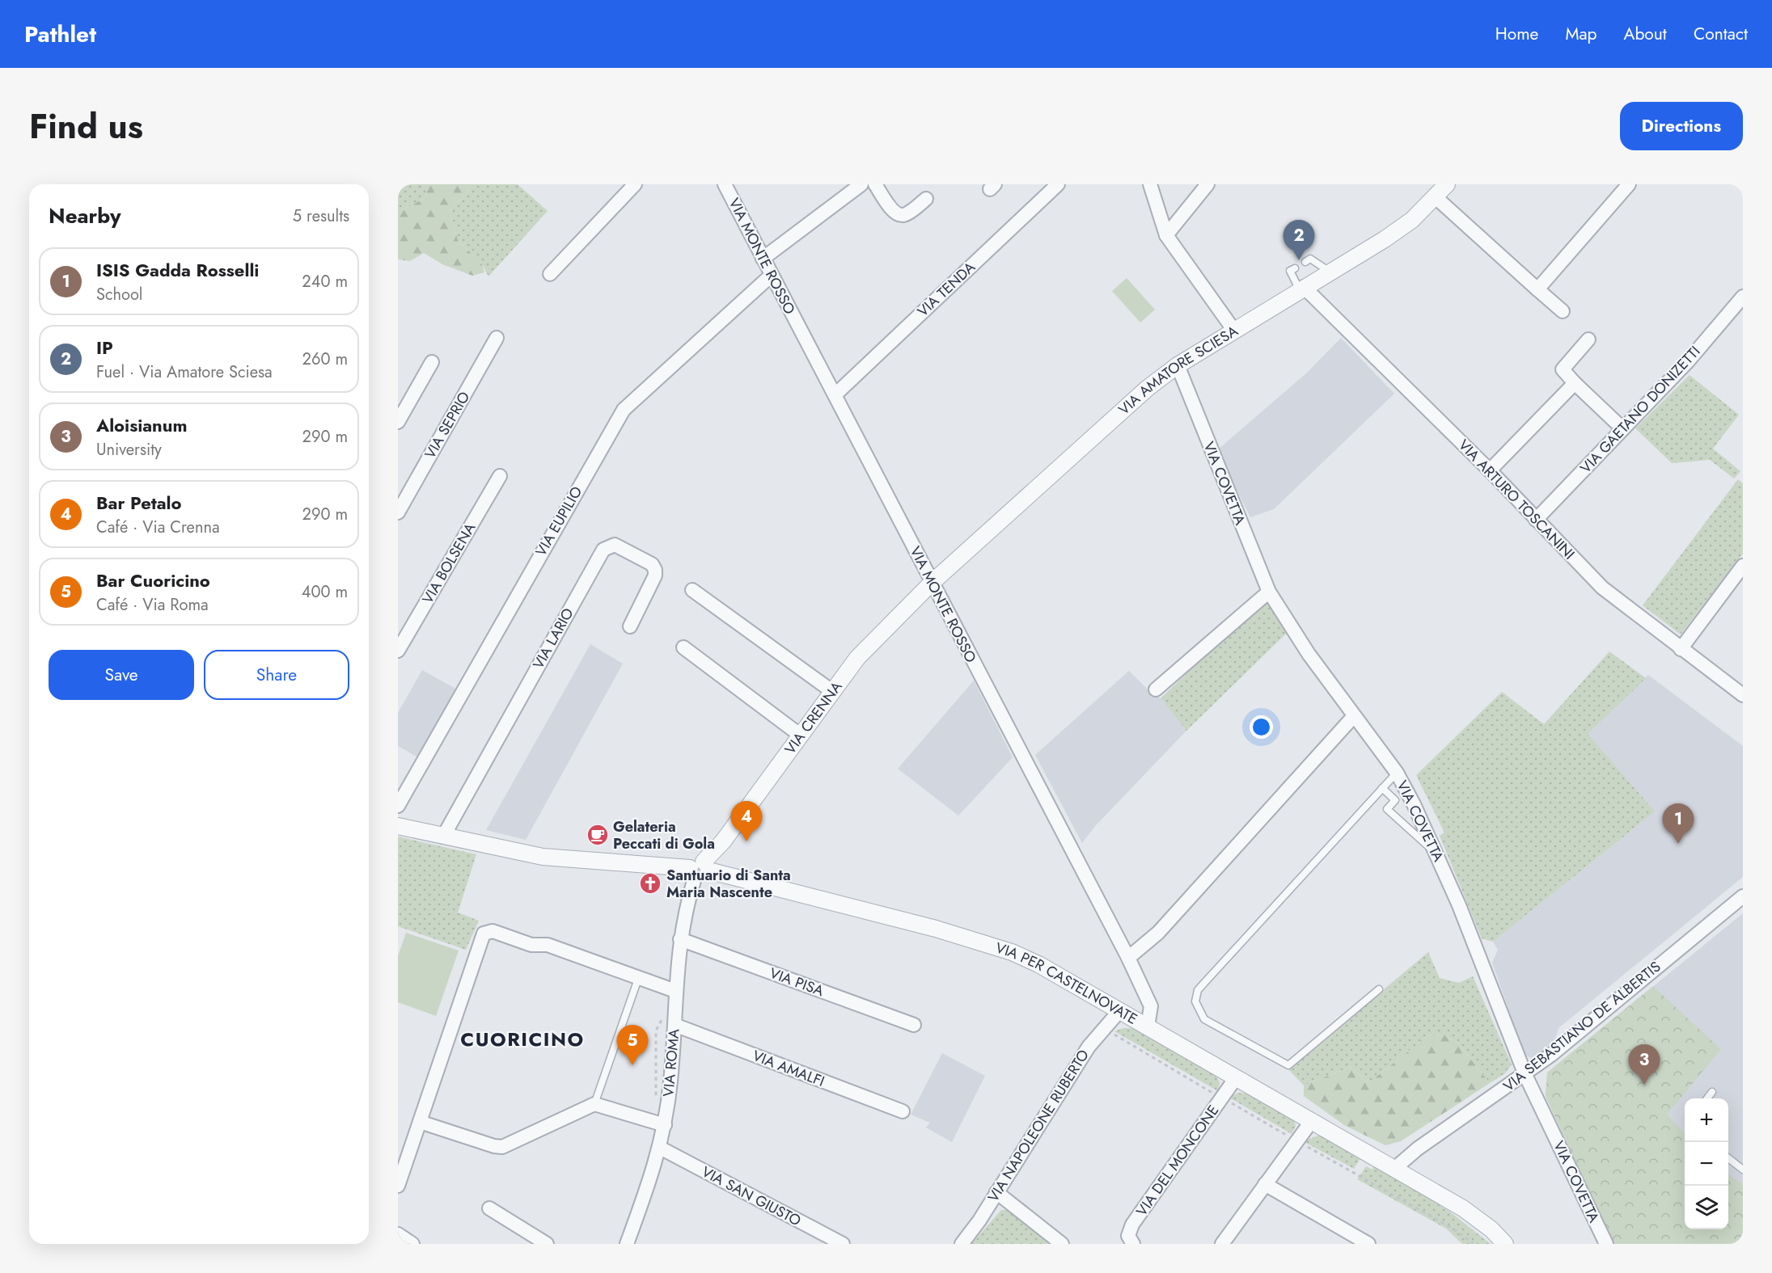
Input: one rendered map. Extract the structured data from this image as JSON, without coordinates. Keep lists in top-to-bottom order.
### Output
{
  "streets": {
    "street": [
      "VIA MONTE ROSSO",
      "VIA TENDA",
      "VIA AMATORE SCIESA",
      "VIA GAETANO DONIZETTI",
      "VIA SEPRIO",
      "VIA COVETTA",
      "VIA ARTURO TOSCANINI",
      "VIA EUPILIO",
      "VIA BOLSENA",
      "VIA LARIO",
      "VIA CRENNA",
      "VIA PISA",
      "VIA PER CASTELNOVATE",
      "VIA SEBASTIANO DE ALBERTIS",
      "VIA ROMA",
      "VIA AMALFI",
      "VIA NAPOLEONE RUBERTO",
      "VIA DEL MONCONE",
      "VIA SAN GIUSTO"
    ]
  },
  "crossings": [
    ["VIA MONTE ROSSO", "VIA TENDA"],
    ["VIA MONTE ROSSO", "VIA AMATORE SCIESA"],
    ["VIA MONTE ROSSO", "VIA EUPILIO"],
    ["VIA MONTE ROSSO", "VIA CRENNA"],
    ["VIA MONTE ROSSO", "VIA PER CASTELNOVATE"],
    ["VIA AMATORE SCIESA", "VIA COVETTA"],
    ["VIA AMATORE SCIESA", "VIA ARTURO TOSCANINI"],
    ["VIA AMATORE SCIESA", "VIA CRENNA"],
    ["VIA GAETANO DONIZETTI", "VIA ARTURO TOSCANINI"],
    ["VIA COVETTA", "VIA SEBASTIANO DE ALBERTIS"],
    ["VIA LARIO", "VIA PER CASTELNOVATE"],
    ["VIA CRENNA", "VIA PER CASTELNOVATE"],
    ["VIA CRENNA", "VIA ROMA"],
    ["VIA PISA", "VIA ROMA"],
    ["VIA PER CASTELNOVATE", "VIA SEBASTIANO DE ALBERTIS"],
    ["VIA PER CASTELNOVATE", "VIA ROMA"],
    ["VIA PER CASTELNOVATE", "VIA NAPOLEONE RUBERTO"],
    ["VIA PER CASTELNOVATE", "VIA DEL MONCONE"],
    ["VIA ROMA", "VIA AMALFI"],
    ["VIA ROMA", "VIA SAN GIUSTO"]
  ],
  "districts": ["CUORICINO"],
  "places": {
    "cafe": ["Gelateria Peccati di Gola"],
    "church": ["Santuario di Santa Maria Nascente"]
  },
  "page": {
    "header": "Pathlet",
    "nav": [
      "Home",
      "Map",
      "About",
      "Contact"
    ],
    "title": "Find us",
    "buttons": [
      "Directions",
      ["Save", "Share"]
    ],
    "heading": ["Nearby", "5 results"],
    "pins": [
      "2",
      "4",
      "1",
      "5",
      "3"
    ],
    "list": [
      {
        "mark": "1",
        "name": "ISIS Gadda Rosselli",
        "note": "School",
        "value": "240 m"
      },
      {
        "mark": "2",
        "name": "IP",
        "note": "Fuel · Via Amatore Sciesa",
        "value": "260 m"
      },
      {
        "mark": "3",
        "name": "Aloisianum",
        "note": "University",
        "value": "290 m"
      },
      {
        "mark": "4",
        "name": "Bar Petalo",
        "note": "Café · Via Crenna",
        "value": "290 m"
      },
      {
        "mark": "5",
        "name": "Bar Cuoricino",
        "note": "Café · Via Roma",
        "value": "400 m"
      }
    ],
    "map_buttons": ["+", "−"]
  }
}
